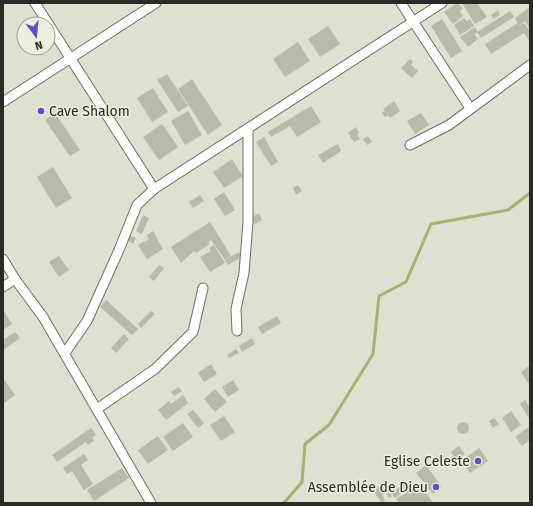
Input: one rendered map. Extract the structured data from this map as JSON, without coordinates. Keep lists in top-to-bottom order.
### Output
{
  "places": ["Cave Shalom", "Eglise Celeste", "Assemblée de Dieu"],
  "north": "bottom"
}
